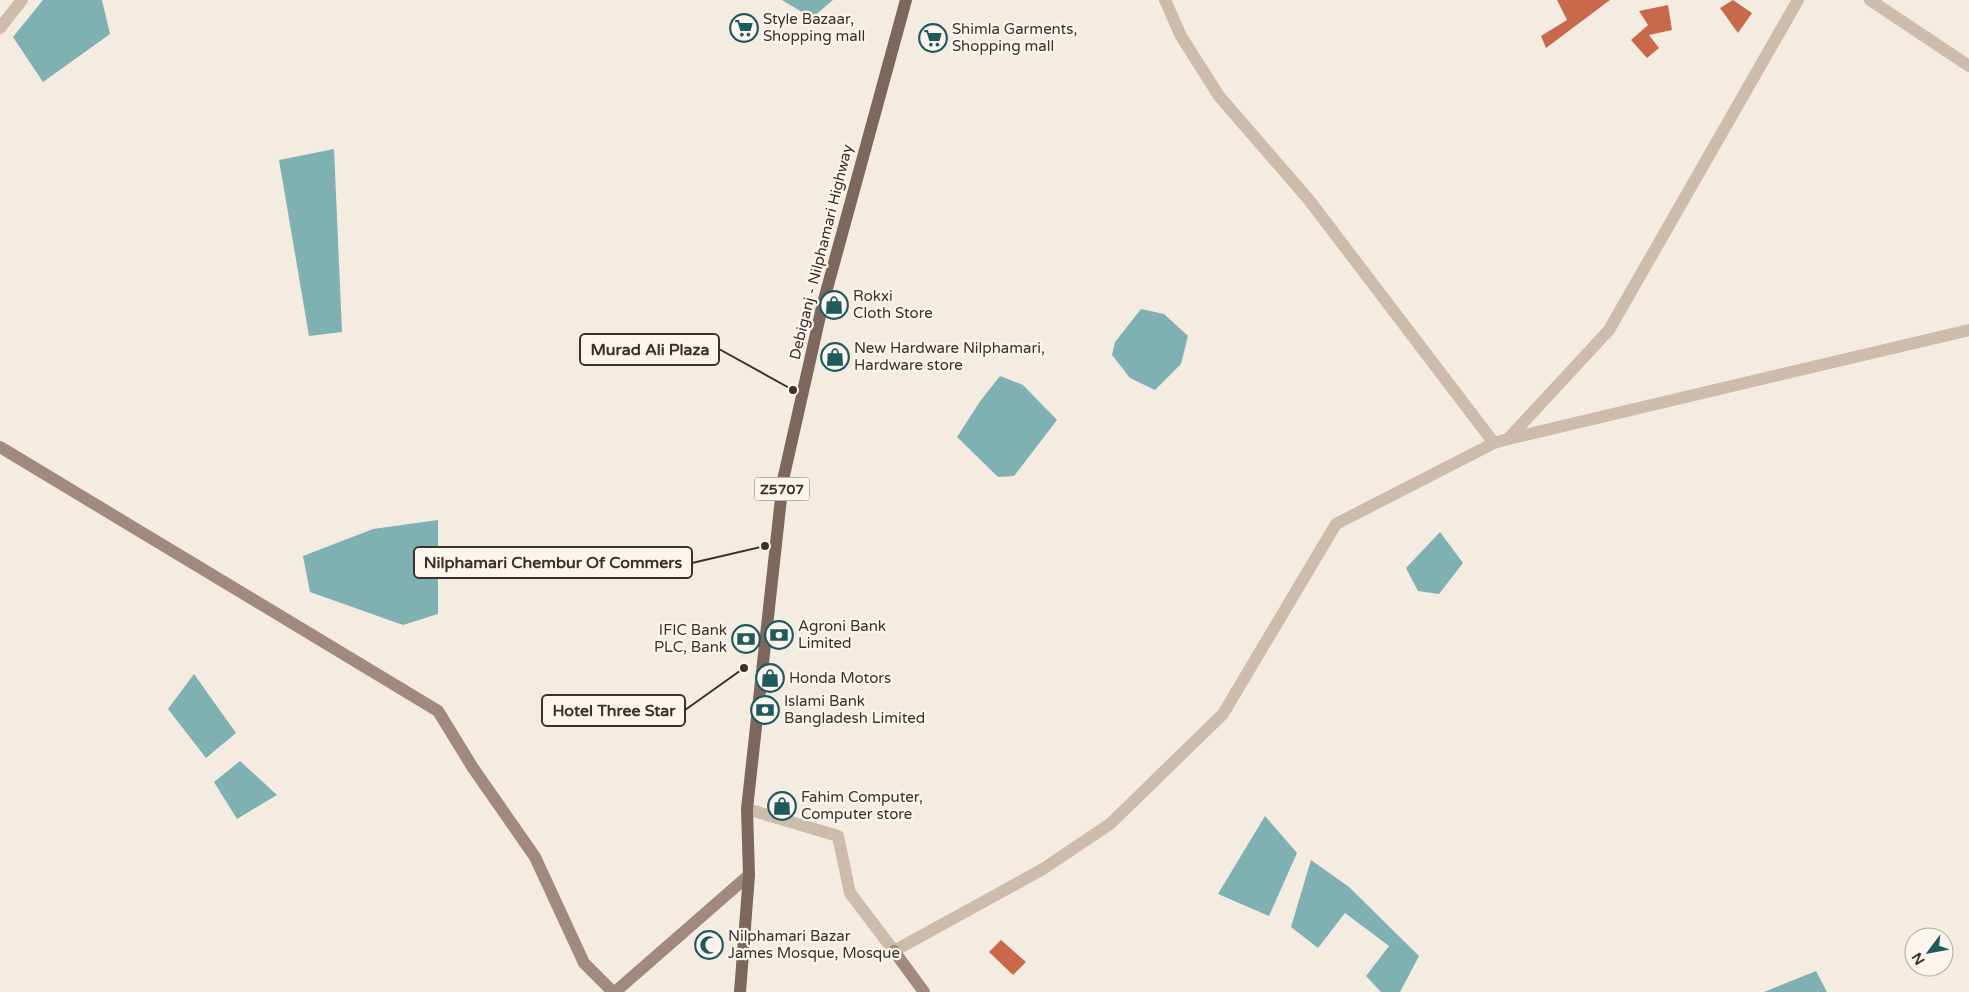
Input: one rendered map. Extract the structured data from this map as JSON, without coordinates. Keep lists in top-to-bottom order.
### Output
{
  "streets": {
    "main road": ["Debiganj - Nilphamari Highway", "Z5707"]
  },
  "places": {
    "supermarket": ["Style Bazaar, Shopping mall", "Shimla Garments, Shopping mall"],
    "shop": [
      "Rokxi Cloth Store",
      "New Hardware Nilphamari, Hardware store",
      "Honda Motors",
      "Fahim Computer, Computer store"
    ],
    "other": ["Murad Ali Plaza", "Nilphamari Chembur Of Commers", "Hotel Three Star"],
    "bank": ["Agroni Bank Limited", "IFIC Bank PLC, Bank", "Islami Bank Bangladesh Limited"],
    "mosque": ["Nilphamari Bazar James Mosque, Mosque"]
  },
  "north": "bottom left"
}
